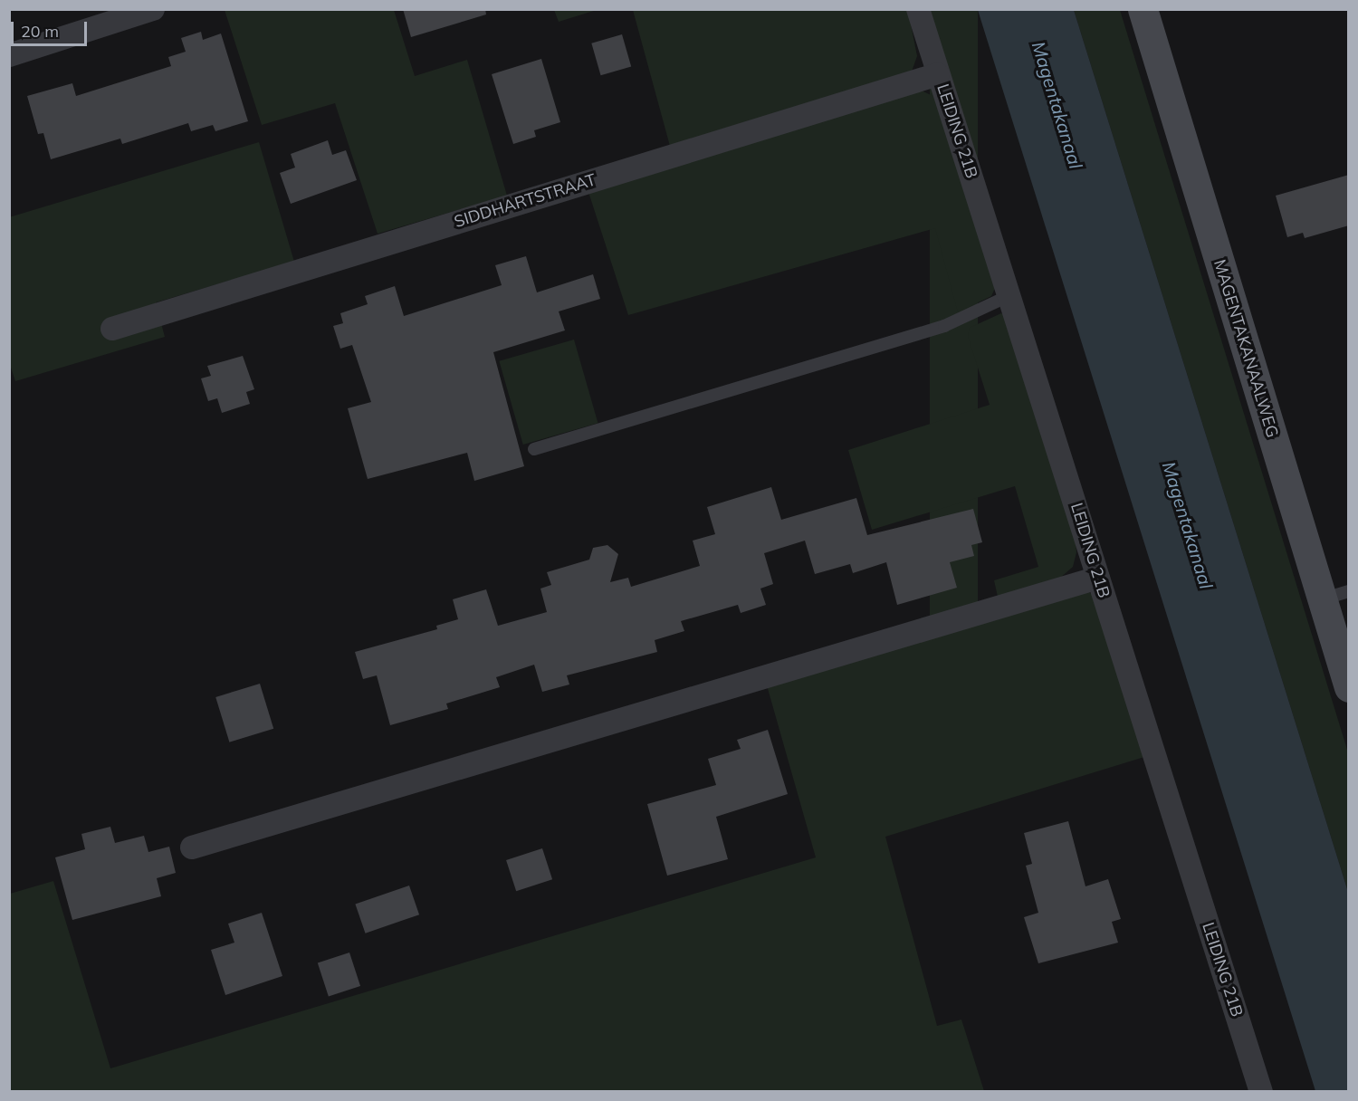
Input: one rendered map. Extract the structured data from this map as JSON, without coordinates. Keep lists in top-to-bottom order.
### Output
{
  "streets": {
    "street": ["LEIDING 21B", "SIDDHARTSTRAAT", "MAGENTAKANAALWEG"]
  },
  "crossings": [
    ["LEIDING 21B", "SIDDHARTSTRAAT"]
  ],
  "water": ["Magentakanaal"],
  "scale_bar": "20 m"
}
